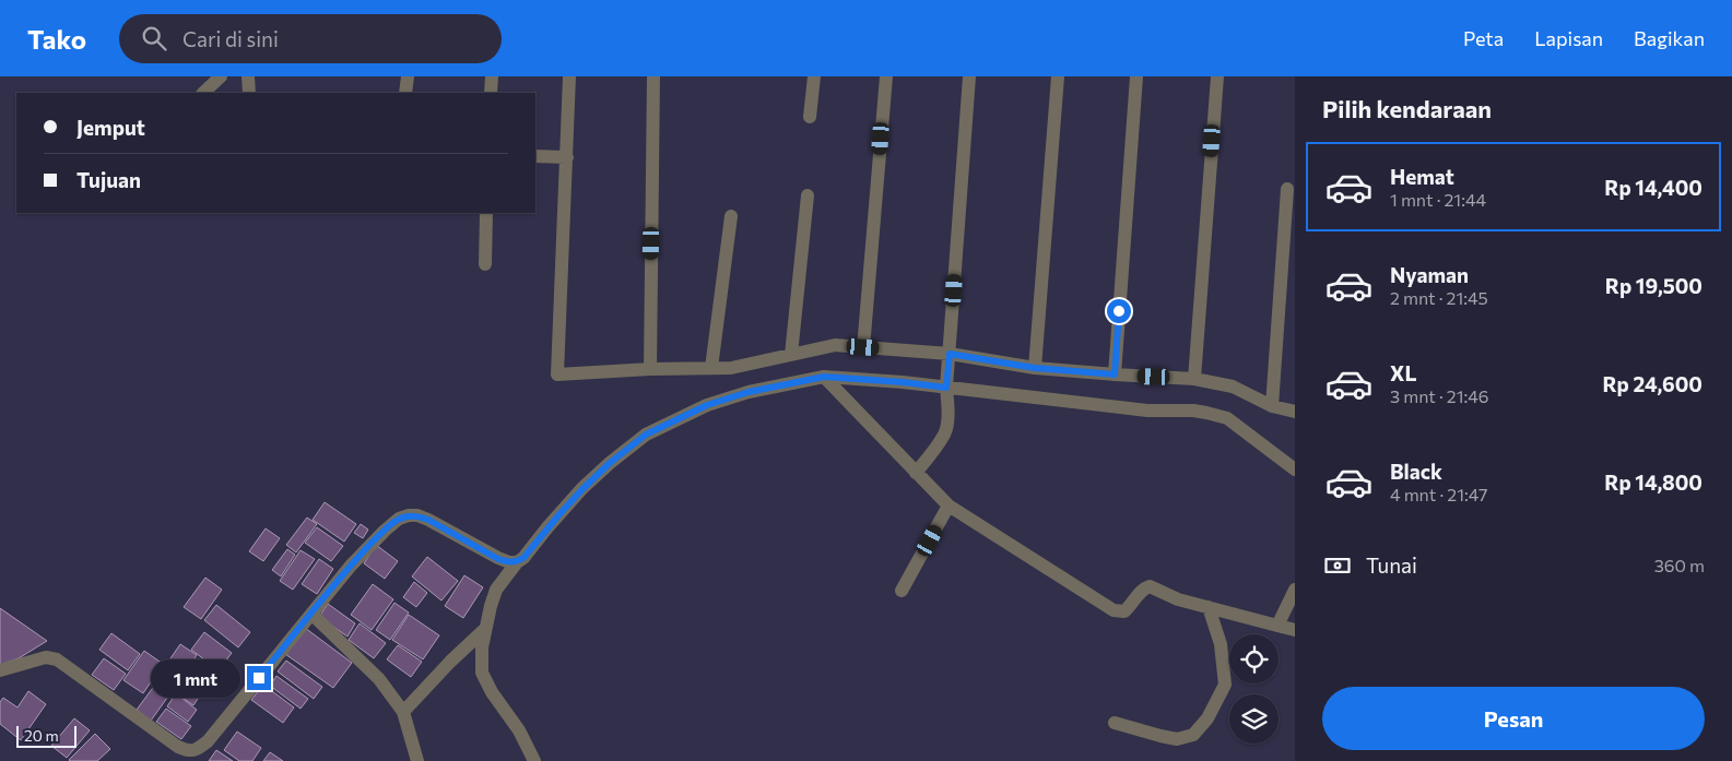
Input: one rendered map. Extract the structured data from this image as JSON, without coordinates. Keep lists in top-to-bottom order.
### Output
{
  "scale_bar": "20 m",
  "page": {
    "header": "Tako",
    "search": "Cari di sini",
    "nav": ["Peta", "Lapisan", "Bagikan"],
    "heading": "Pilih kendaraan",
    "banner": ["Jemput", "Tujuan"],
    "list": [
      {
        "name": "Hemat",
        "note": "1 mnt · 21:44",
        "value": "Rp 14,400"
      },
      {
        "name": "Nyaman",
        "note": "2 mnt · 21:45",
        "value": "Rp 19,500"
      },
      {
        "name": "XL",
        "note": "3 mnt · 21:46",
        "value": "Rp 24,600"
      },
      {
        "name": "Black",
        "note": "4 mnt · 21:47",
        "value": "Rp 14,800"
      }
    ],
    "pay": ["Tunai", "360 m"],
    "bubble": "1 mnt",
    "buttons": "Pesan",
    "scale": "20 m"
  }
}
